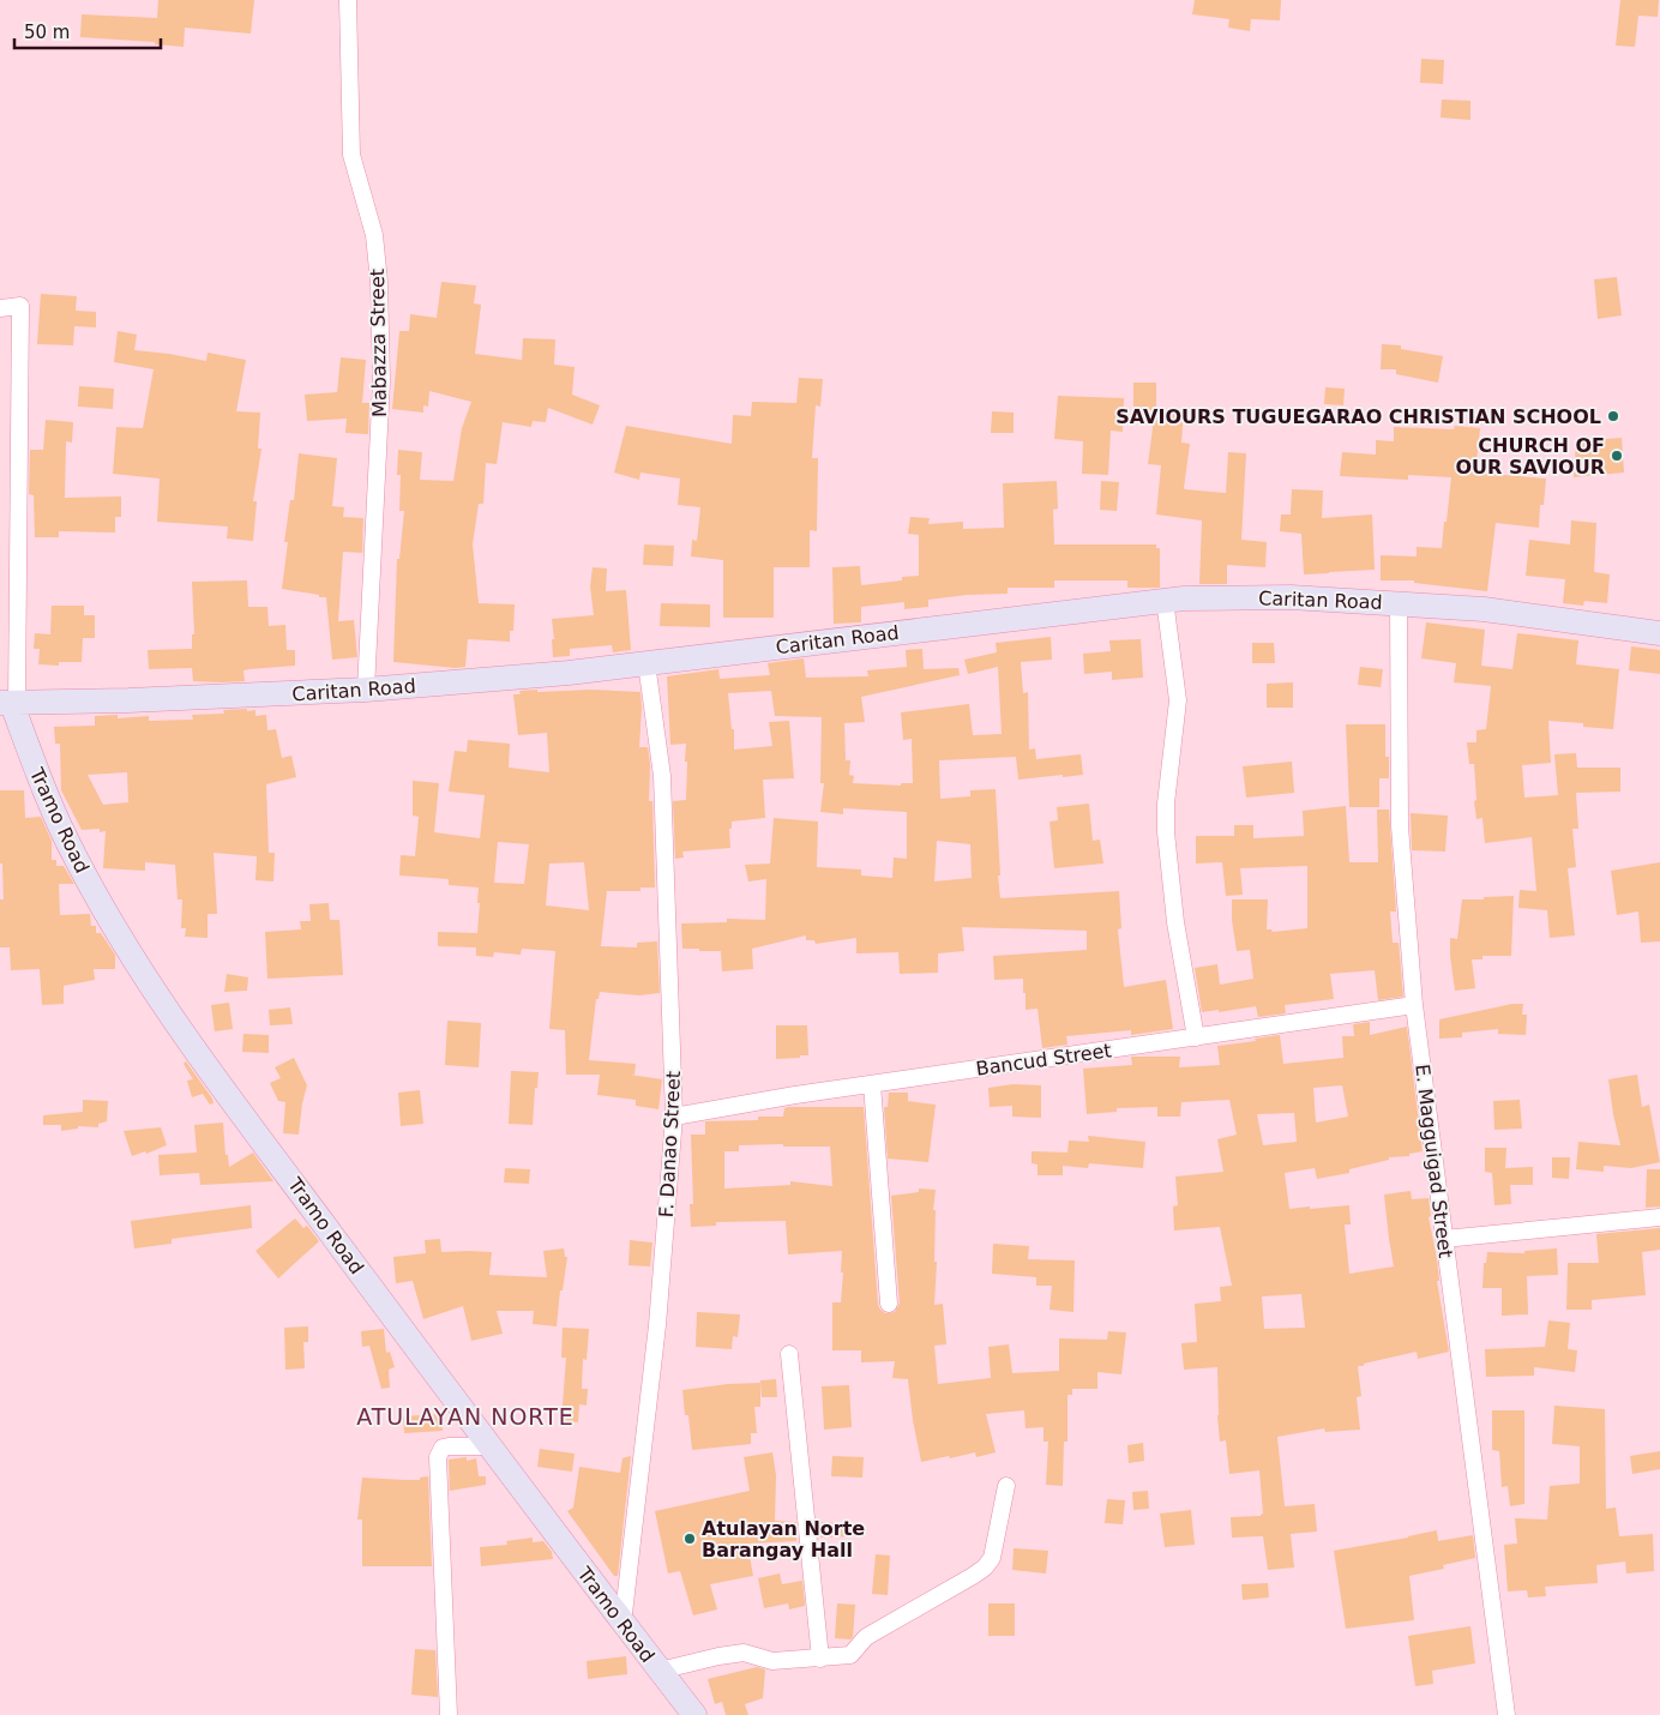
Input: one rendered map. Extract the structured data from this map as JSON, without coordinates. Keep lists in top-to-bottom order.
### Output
{
  "streets": {
    "main road": ["Caritan Road", "Tramo Road"],
    "street": [
      "Mabazza Street",
      "Bancud Street",
      "F. Danao Street",
      "E. Magguigad Street"
    ]
  },
  "crossings": [
    ["Mabazza Street", "Caritan Road"],
    ["Caritan Road", "Tramo Road"],
    ["Caritan Road", "F. Danao Street"],
    ["Caritan Road", "E. Magguigad Street"],
    ["Tramo Road", "F. Danao Street"],
    ["Bancud Street", "F. Danao Street"],
    ["Bancud Street", "E. Magguigad Street"]
  ],
  "districts": ["ATULAYAN NORTE"],
  "places": ["SAVIOURS TUGUEGARAO CHRISTIAN SCHOOL", "CHURCH OF OUR SAVIOUR", "Atulayan Norte Barangay Hall"],
  "scale_bar": "50 m"
}
